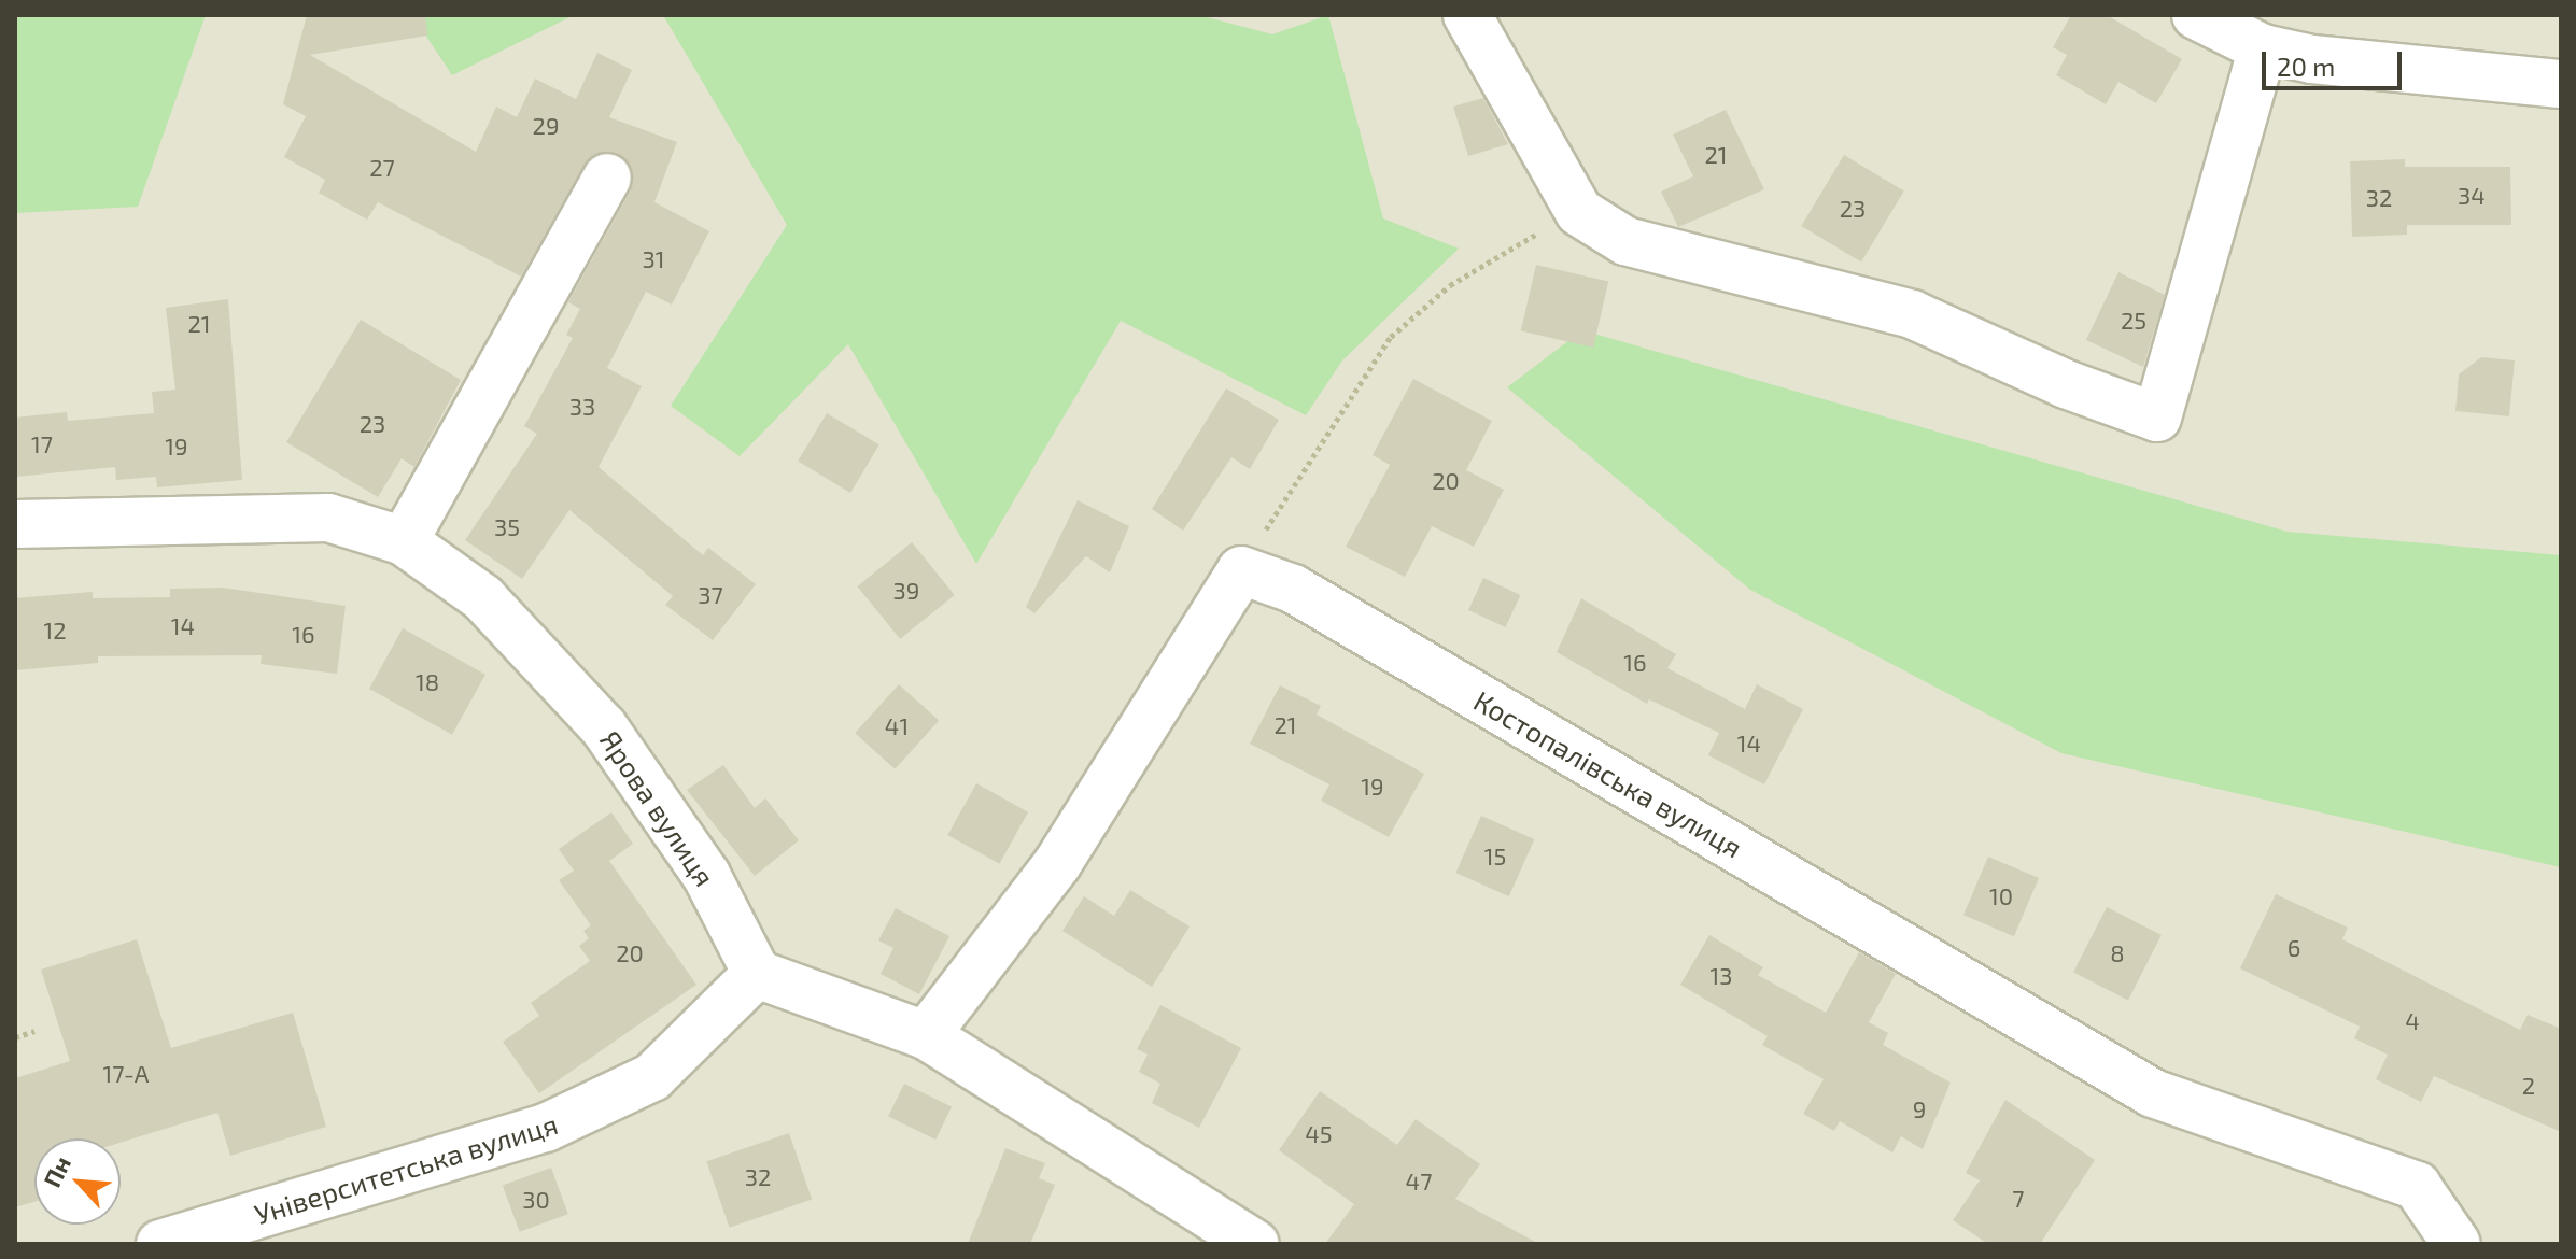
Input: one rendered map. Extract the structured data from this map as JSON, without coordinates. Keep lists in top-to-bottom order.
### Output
{
  "streets": {
    "street": ["Костопалівська вулиця", "Ярова вулиця", "Університетська вулиця"]
  },
  "crossings": [
    ["Ярова вулиця", "Університетська вулиця"]
  ],
  "house_numbers": [
    "29",
    "21",
    "27",
    "34",
    "32",
    "23",
    "31",
    "25",
    "21",
    "33",
    "23",
    "17",
    "19",
    "20",
    "35",
    "39",
    "37",
    "14",
    "12",
    "16",
    "16",
    "18",
    "21",
    "41",
    "14",
    "19",
    "15",
    "10",
    "6",
    "20",
    "8",
    "13",
    "4",
    "17-А",
    "2",
    "9",
    "45",
    "32",
    "47",
    "7",
    "30"
  ],
  "scale_bar": "20 m",
  "north": "top left"
}
